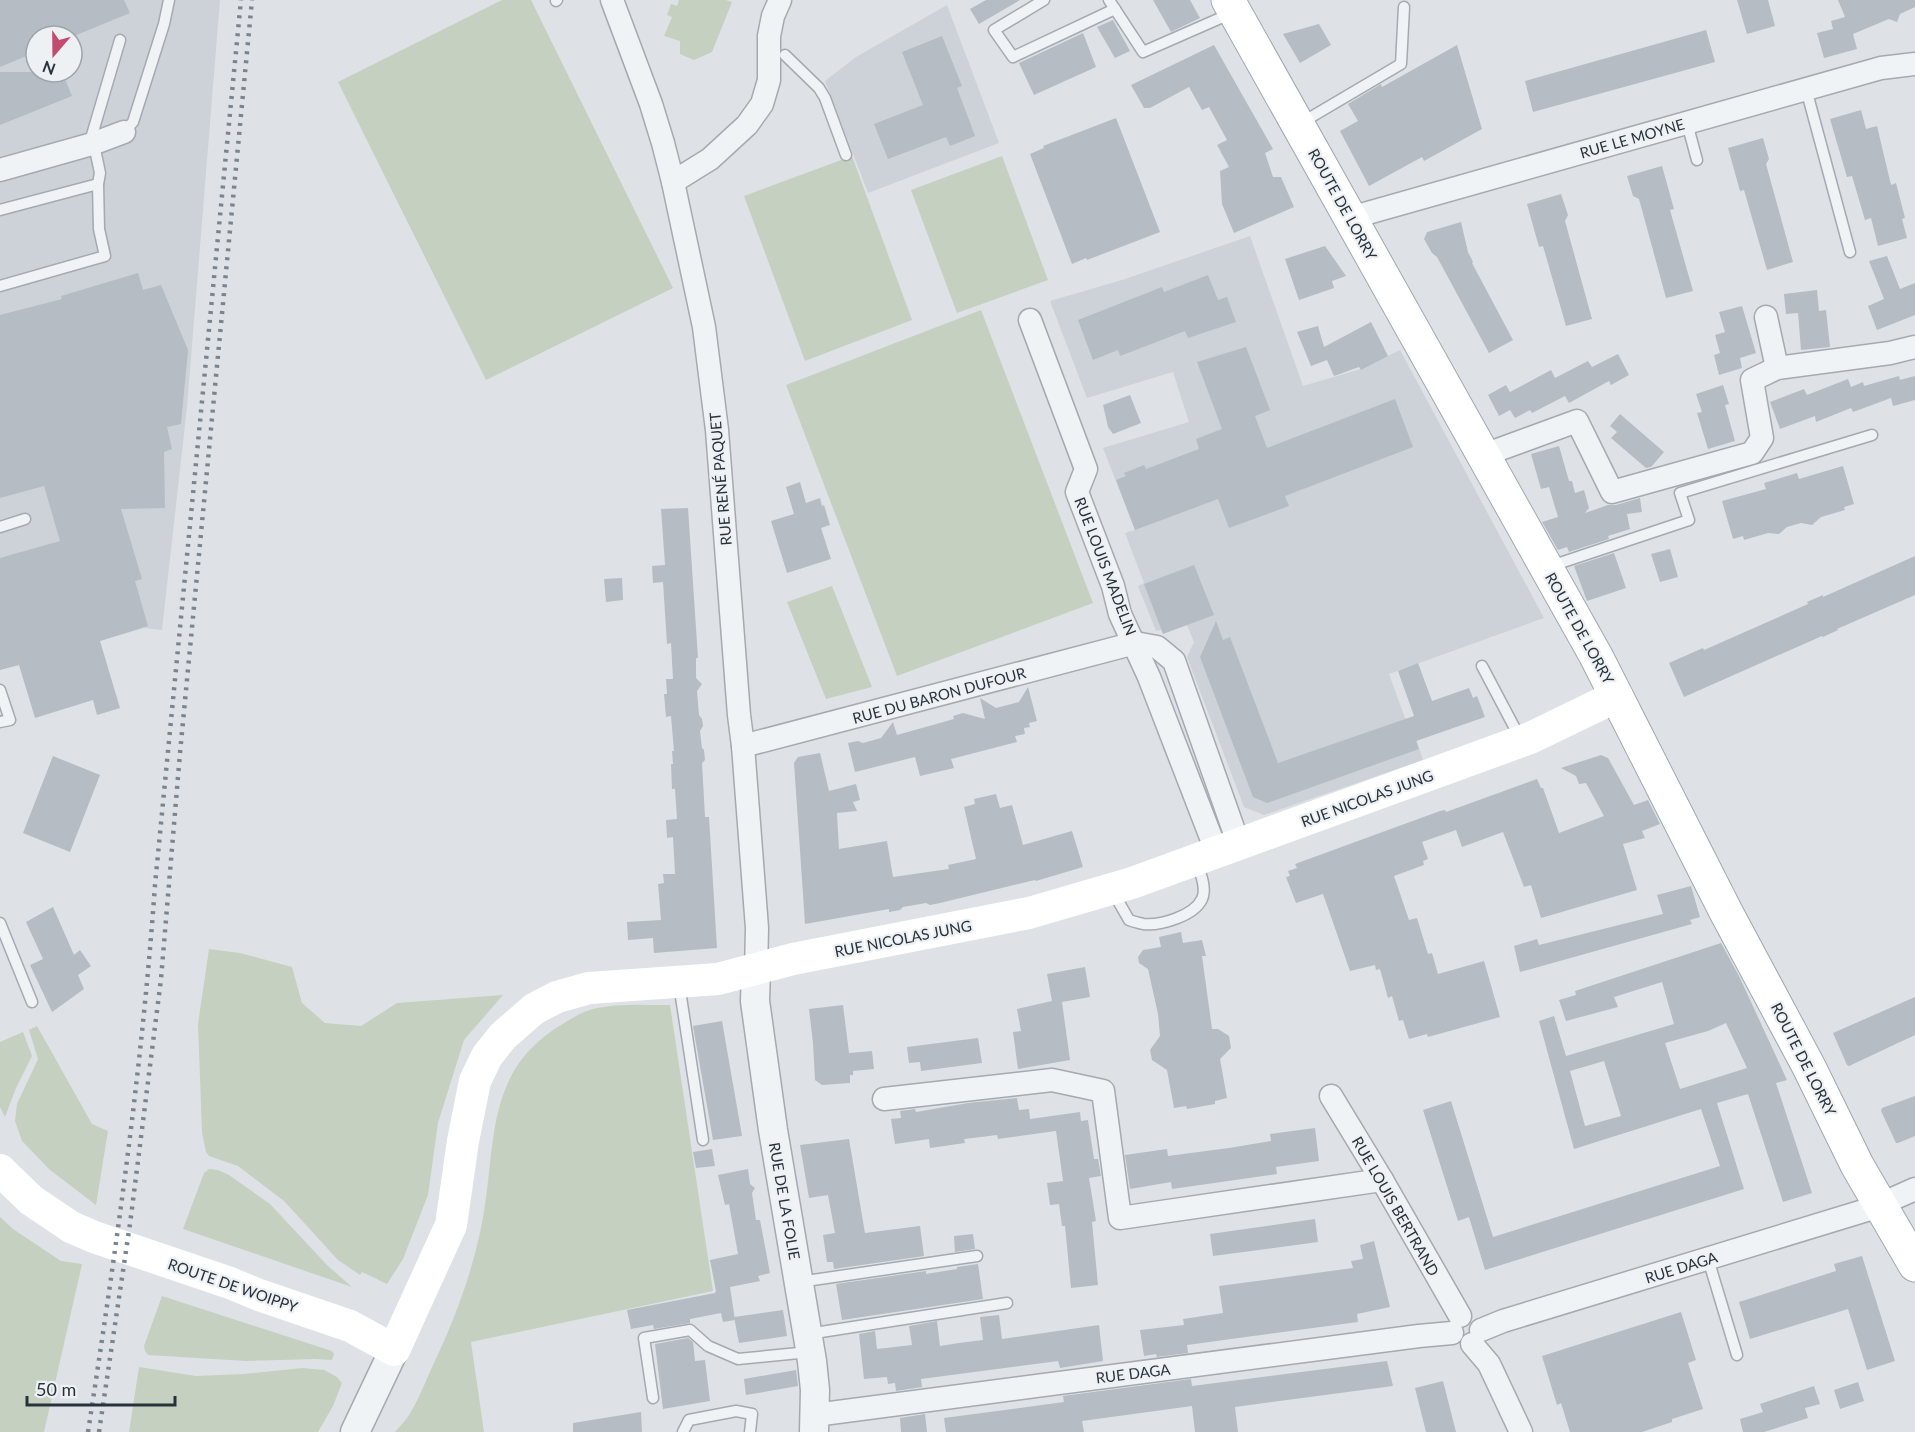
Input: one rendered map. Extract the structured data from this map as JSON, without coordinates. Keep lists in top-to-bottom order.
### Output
{
  "streets": {
    "main road": ["ROUTE DE LORRY", "RUE NICOLAS JUNG", "ROUTE DE WOIPPY"],
    "street": [
      "RUE LE MOYNE",
      "RUE RENÉ PAQUET",
      "RUE LOUIS MADELIN",
      "RUE DU BARON DUFOUR",
      "RUE DE LA FOLIE",
      "RUE LOUIS BERTRAND",
      "RUE DAGA"
    ]
  },
  "crossings": [
    ["RUE LE MOYNE", "ROUTE DE LORRY"],
    ["ROUTE DE LORRY", "RUE NICOLAS JUNG"],
    ["ROUTE DE LORRY", "RUE DAGA"],
    ["RUE RENÉ PAQUET", "RUE DU BARON DUFOUR"],
    ["RUE RENÉ PAQUET", "RUE NICOLAS JUNG"],
    ["RUE RENÉ PAQUET", "RUE DE LA FOLIE"],
    ["RUE LOUIS MADELIN", "RUE DU BARON DUFOUR"],
    ["RUE LOUIS MADELIN", "RUE NICOLAS JUNG"],
    ["RUE NICOLAS JUNG", "RUE DE LA FOLIE"],
    ["RUE NICOLAS JUNG", "ROUTE DE WOIPPY"],
    ["RUE DE LA FOLIE", "RUE DAGA"],
    ["RUE LOUIS BERTRAND", "RUE DAGA"]
  ],
  "scale_bar": "50 m",
  "north": "bottom"
}
